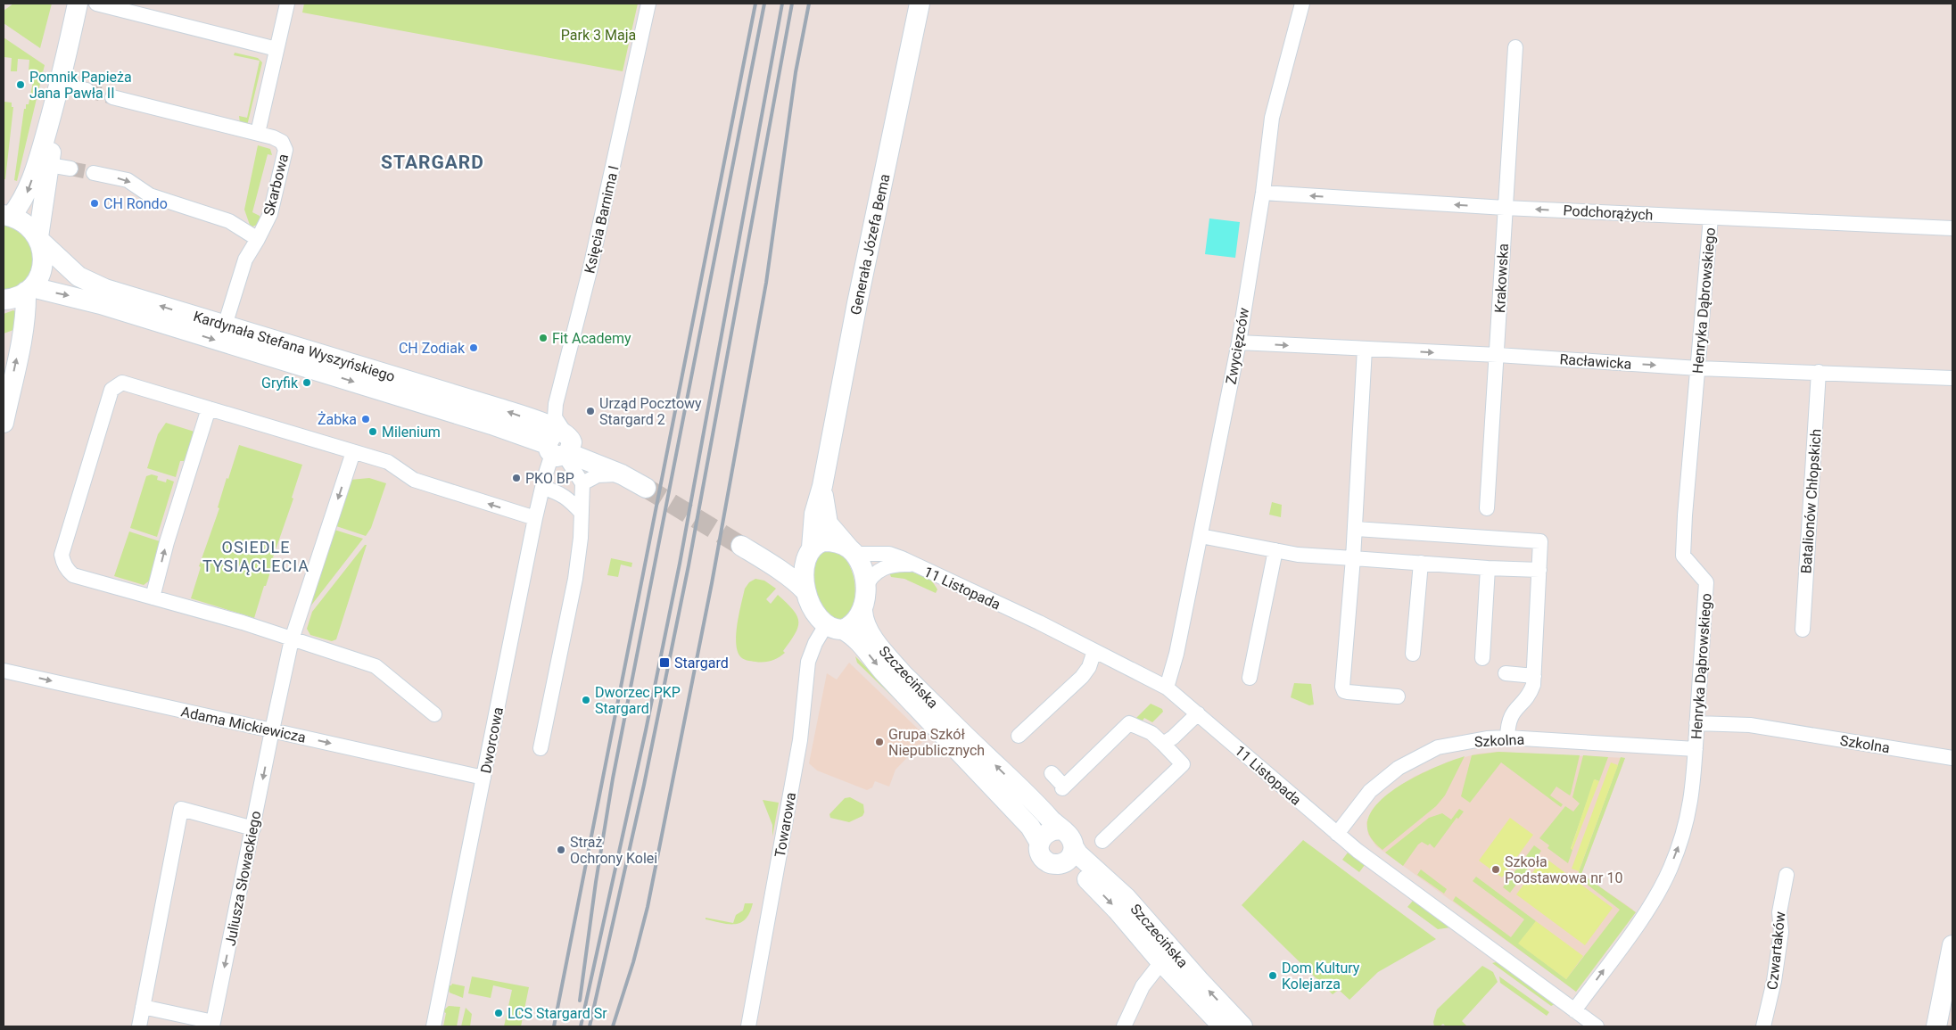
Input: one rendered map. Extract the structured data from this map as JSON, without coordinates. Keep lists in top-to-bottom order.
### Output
{
  "streets": {
    "main road": ["Generała Józefa Bema", "Kardynała Stefana Wyszyńskiego", "Szczecińska"],
    "street": [
      "Skarbowa",
      "Podchorążych",
      "Księcia Barnima I",
      "Krakowska",
      "Henryka Dąbrowskiego",
      "Zwycięzców",
      "Racławicka",
      "Batalionów Chłopskich",
      "11 Listopada",
      "Adama Mickiewicza",
      "Dworcowa",
      "Szkolna",
      "Towarowa",
      "Juliusza Słowackiego",
      "Czwartaków"
    ]
  },
  "crossings": [
    ["Skarbowa", "Kardynała Stefana Wyszyńskiego"],
    ["Podchorążych", "Krakowska"],
    ["Podchorążych", "Henryka Dąbrowskiego"],
    ["Podchorążych", "Zwycięzców"],
    ["Księcia Barnima I", "Kardynała Stefana Wyszyńskiego"],
    ["Księcia Barnima I", "Dworcowa"],
    ["Generała Józefa Bema", "11 Listopada"],
    ["Generała Józefa Bema", "Szczecińska"],
    ["Generała Józefa Bema", "Towarowa"],
    ["Krakowska", "Racławicka"],
    ["Henryka Dąbrowskiego", "Racławicka"],
    ["Henryka Dąbrowskiego", "11 Listopada"],
    ["Henryka Dąbrowskiego", "Szkolna"],
    ["Kardynała Stefana Wyszyńskiego", "Dworcowa"],
    ["Zwycięzców", "Racławicka"],
    ["Zwycięzców", "11 Listopada"],
    ["Racławicka", "Batalionów Chłopskich"],
    ["11 Listopada", "Szczecińska"],
    ["11 Listopada", "Szkolna"],
    ["11 Listopada", "Towarowa"],
    ["Szczecińska", "Towarowa"],
    ["Adama Mickiewicza", "Dworcowa"],
    ["Adama Mickiewicza", "Juliusza Słowackiego"]
  ],
  "one_way": ["Podchorążych", "Racławicka", "Juliusza Słowackiego"],
  "districts": ["STARGARD", "OSIEDLE TYSIĄCLECIA"],
  "parks": ["Park 3 Maja"],
  "places": {
    "other": [
      "Pomnik Papieża Jana Pawła II",
      "CH Rondo",
      "Fit Academy",
      "CH Zodiak",
      "Gryfik",
      "Urząd Pocztowy Stargard 2",
      "Żabka",
      "Milenium",
      "PKO BP",
      "Dworzec PKP Stargard",
      "Grupa Szkół Niepublicznych",
      "Straż Ochrony Kolei",
      "Szkoła Podstawowa nr 10",
      "Dom Kultury Kolejarza",
      "LCS Stargard Sr"
    ],
    "transit": ["Stargard"]
  }
}
